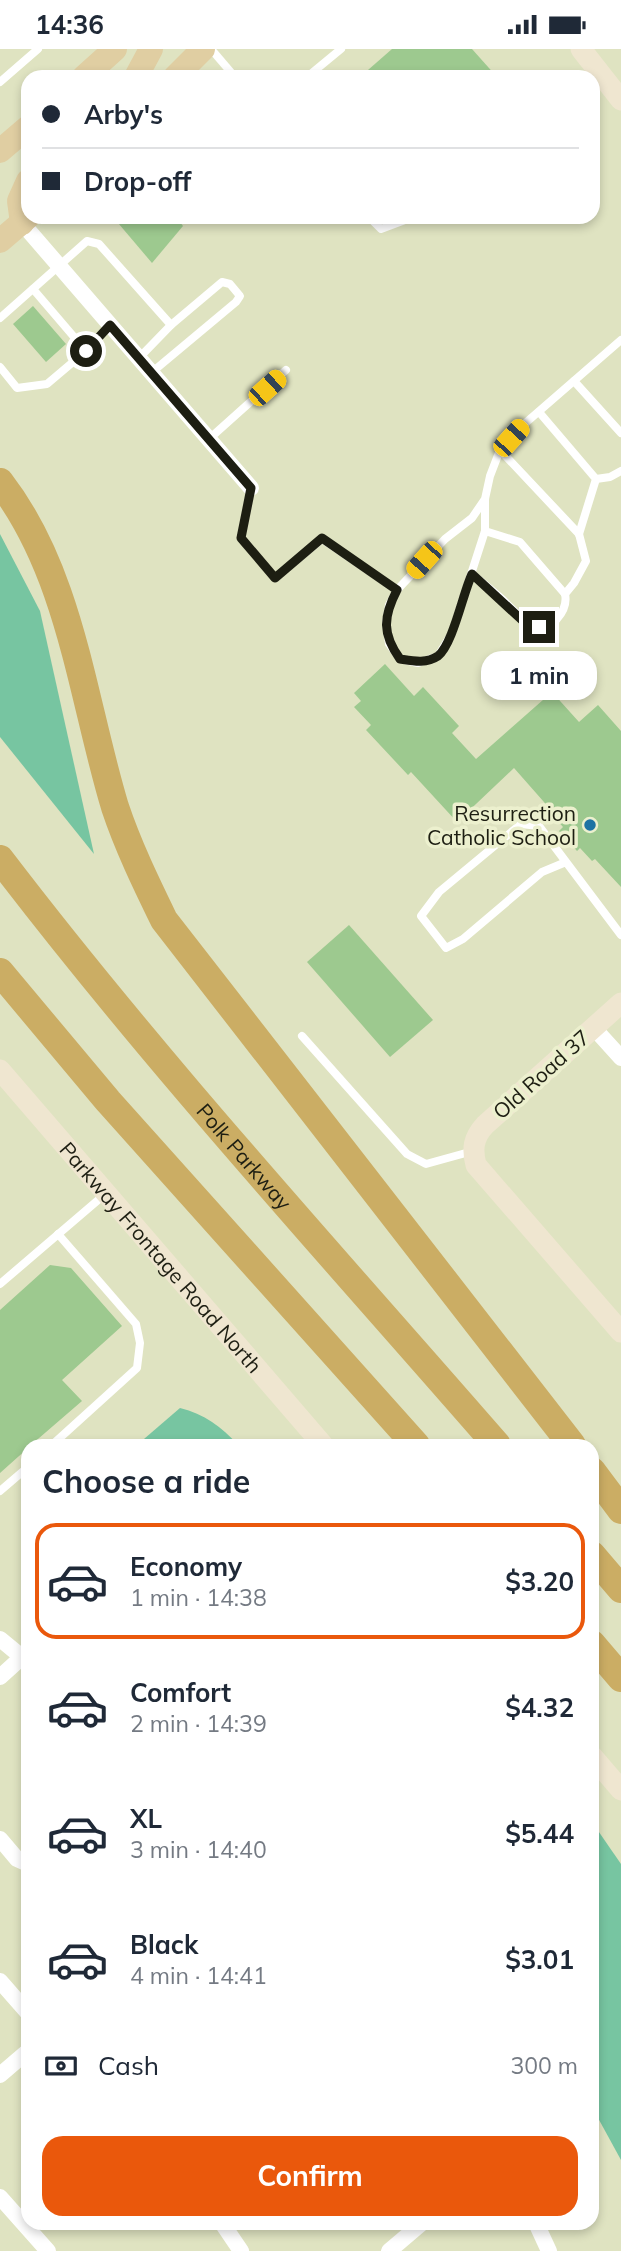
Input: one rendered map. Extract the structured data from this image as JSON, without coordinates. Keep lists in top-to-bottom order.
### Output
{
  "streets": {
    "highway": ["Polk Parkway"],
    "main road": ["Old Road 37", "Parkway Frontage Road North"]
  },
  "places": ["Resurrection Catholic School"],
  "page": {
    "status": "14:36",
    "banner": ["Arby's", "Drop-off"],
    "bubble": "1 min",
    "heading": "Choose a ride",
    "list": [
      {
        "name": "Economy",
        "note": "1 min · 14:38",
        "value": "$3.20"
      },
      {
        "name": "Comfort",
        "note": "2 min · 14:39",
        "value": "$4.32"
      },
      {
        "name": "XL",
        "note": "3 min · 14:40",
        "value": "$5.44"
      },
      {
        "name": "Black",
        "note": "4 min · 14:41",
        "value": "$3.01"
      }
    ],
    "pay": ["Cash", "300 m"],
    "buttons": "Confirm"
  }
}
